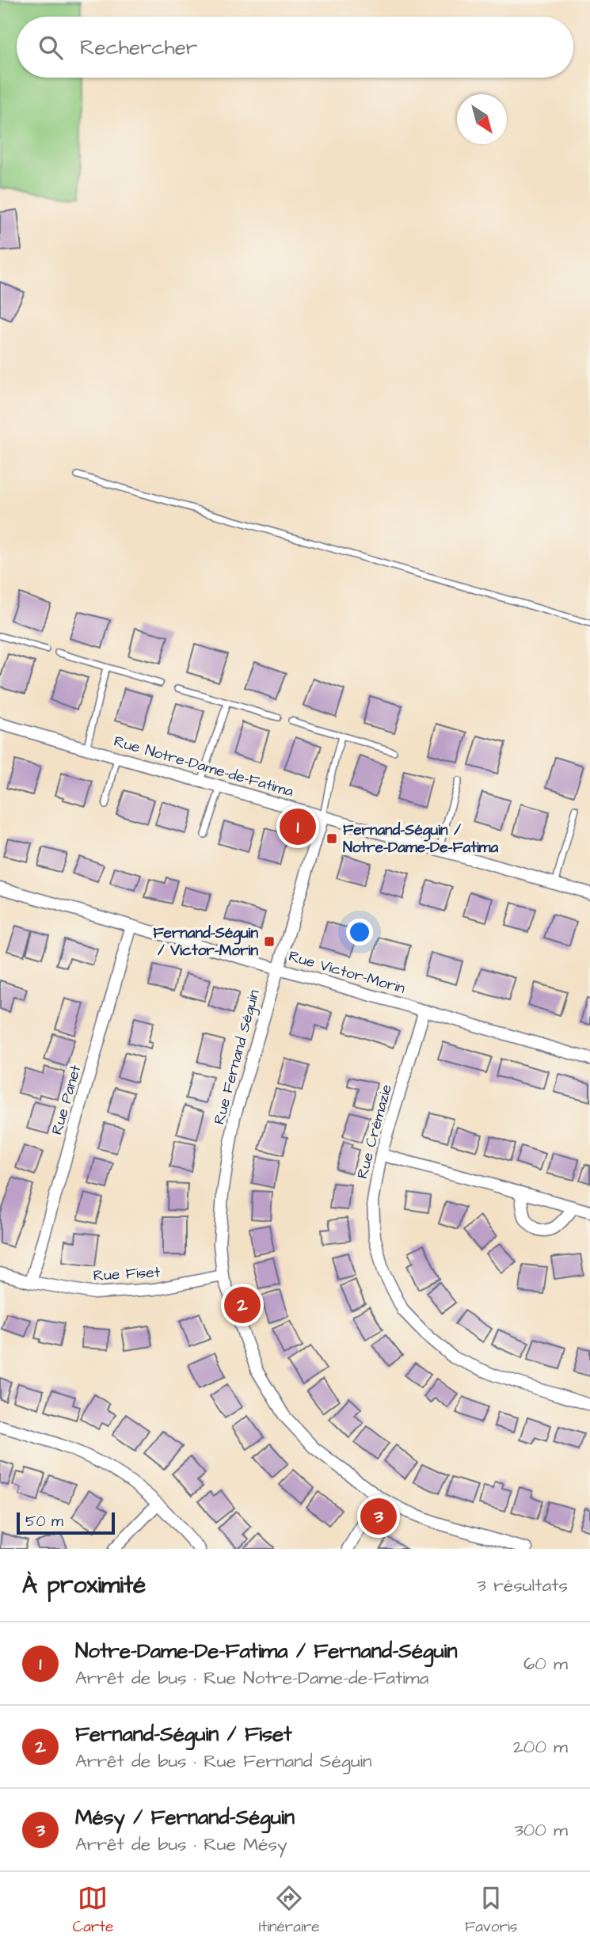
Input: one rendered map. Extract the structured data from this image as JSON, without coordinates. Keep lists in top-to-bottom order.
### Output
{
  "streets": {
    "street": [
      "Rue Notre-Dame-de-Fatima",
      "Rue Victor-Morin",
      "Rue Fernand Séguin",
      "Rue Panet",
      "Rue Crémazie",
      "Rue Fiset"
    ]
  },
  "crossings": [
    ["Rue Notre-Dame-de-Fatima", "Rue Fernand Séguin"],
    ["Rue Victor-Morin", "Rue Fernand Séguin"],
    ["Rue Victor-Morin", "Rue Panet"],
    ["Rue Victor-Morin", "Rue Crémazie"],
    ["Rue Fernand Séguin", "Rue Fiset"],
    ["Rue Panet", "Rue Fiset"]
  ],
  "places": {
    "transit": ["Fernand-Séguin / Notre-Dame-De-Fatima", "Fernand-Séguin / Victor-Morin"]
  },
  "scale_bar": "50 m",
  "north": "bottom right",
  "page": {
    "search": "Rechercher",
    "pins": ["1", "2", "3"],
    "scale": "50 m",
    "heading": ["À proximité", "3 résultats"],
    "list": [
      {
        "mark": "1",
        "name": "Notre-Dame-De-Fatima / Fernand-Séguin",
        "note": "Arrêt de bus · Rue Notre-Dame-de-Fatima",
        "value": "60 m"
      },
      {
        "mark": "2",
        "name": "Fernand-Séguin / Fiset",
        "note": "Arrêt de bus · Rue Fernand Séguin",
        "value": "200 m"
      },
      {
        "mark": "3",
        "name": "Mésy / Fernand-Séguin",
        "note": "Arrêt de bus · Rue Mésy",
        "value": "300 m"
      }
    ],
    "nav": ["Carte", "Itinéraire", "Favoris"]
  }
}
